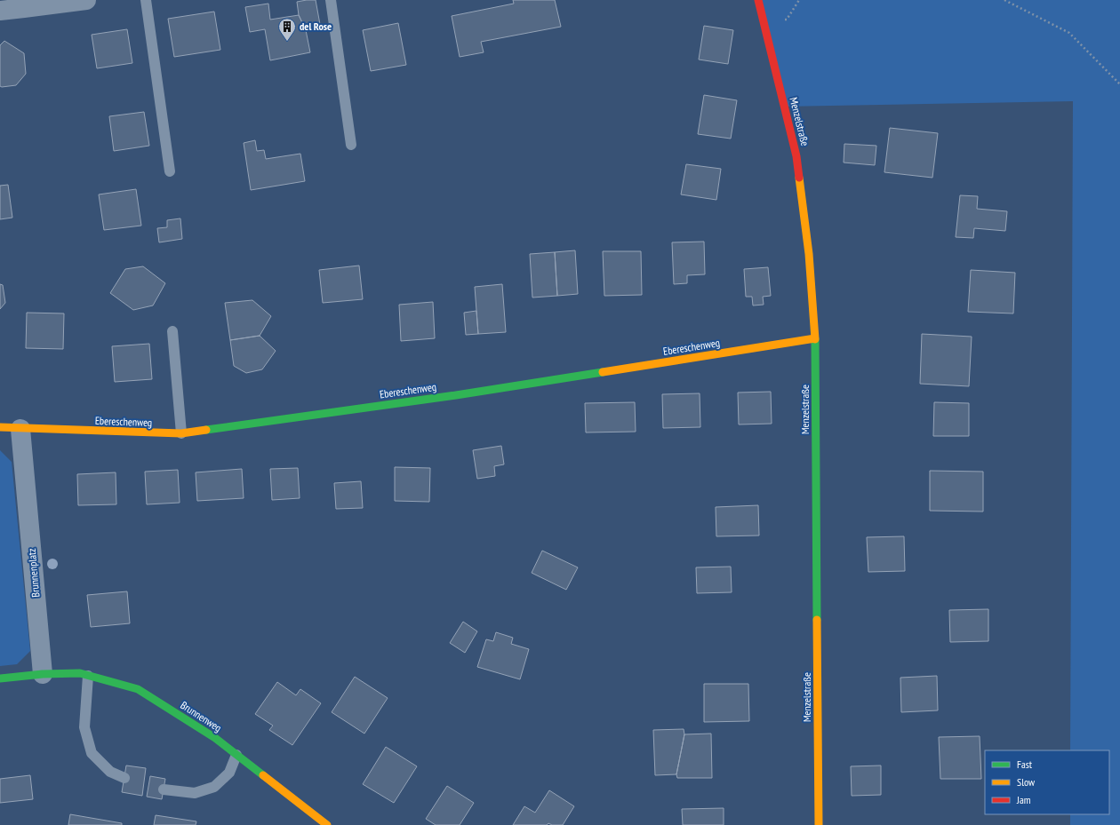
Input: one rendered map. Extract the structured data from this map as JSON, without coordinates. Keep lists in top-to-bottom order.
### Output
{
  "streets": {
    "street": [
      "Menzelstraße",
      "Ebereschenweg",
      "Brunnenplatz",
      "Brunnenweg"
    ]
  },
  "crossings": [
    ["Menzelstraße", "Ebereschenweg"],
    ["Ebereschenweg", "Brunnenplatz"],
    ["Brunnenplatz", "Brunnenweg"]
  ],
  "places": {
    "building": ["del Rose"]
  },
  "legend": ["Fast", "Slow", "Jam"]
}
